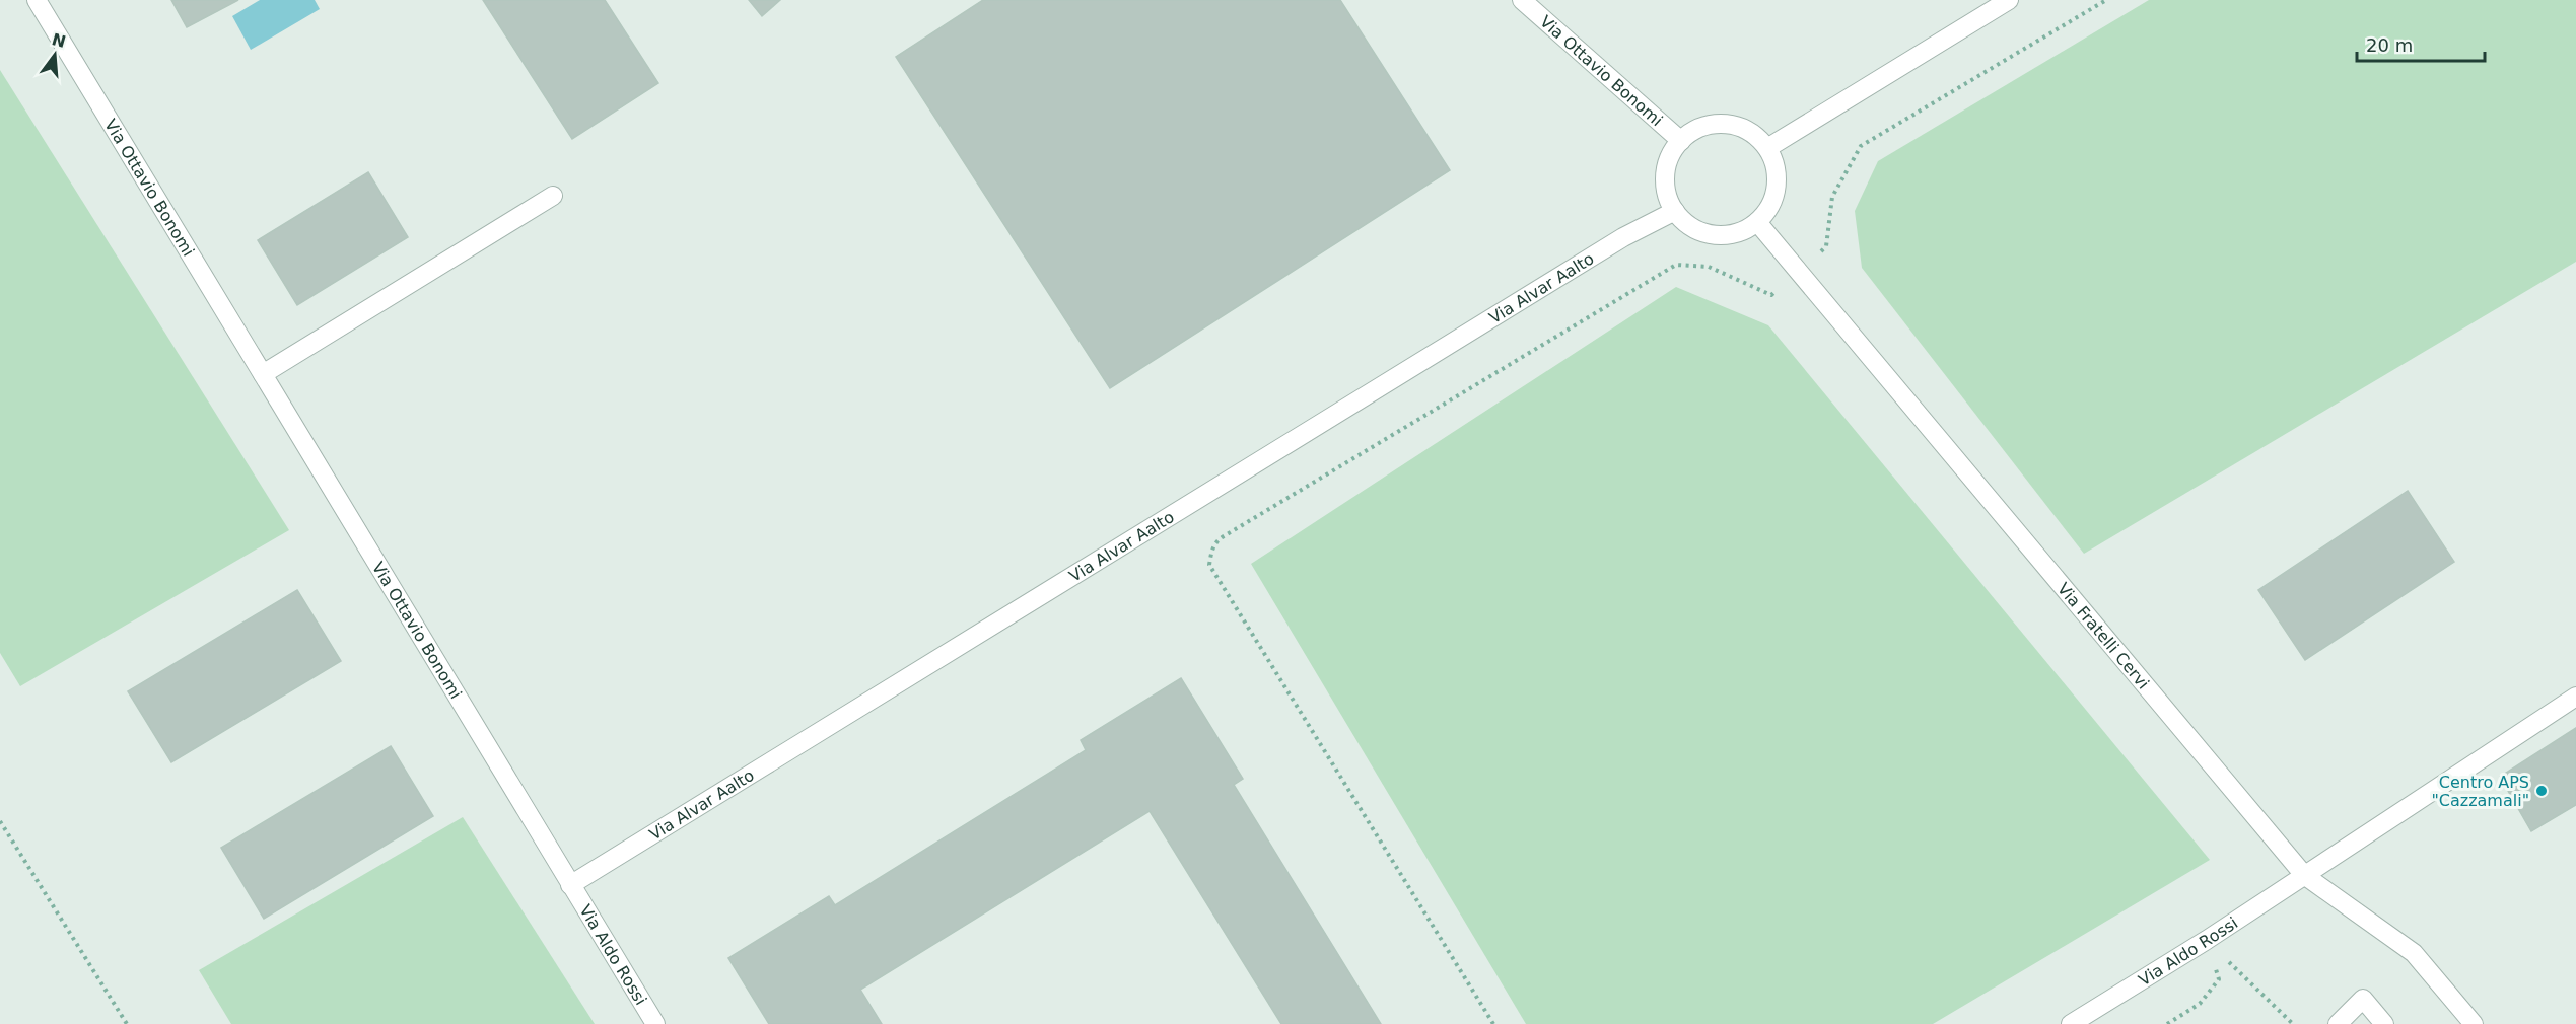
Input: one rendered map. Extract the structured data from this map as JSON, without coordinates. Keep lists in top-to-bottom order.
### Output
{
  "streets": {
    "street": [
      "Via Ottavio Bonomi",
      "Via Alvar Aalto",
      "Via Fratelli Cervi",
      "Via Aldo Rossi"
    ]
  },
  "crossings": [
    ["Via Ottavio Bonomi", "Via Alvar Aalto"],
    ["Via Ottavio Bonomi", "Via Fratelli Cervi"],
    ["Via Ottavio Bonomi", "Via Aldo Rossi"],
    ["Via Alvar Aalto", "Via Fratelli Cervi"],
    ["Via Alvar Aalto", "Via Aldo Rossi"],
    ["Via Fratelli Cervi", "Via Aldo Rossi"]
  ],
  "places": ["Centro APS \"Cazzamali\""],
  "scale_bar": "20 m",
  "north": "top"
}
